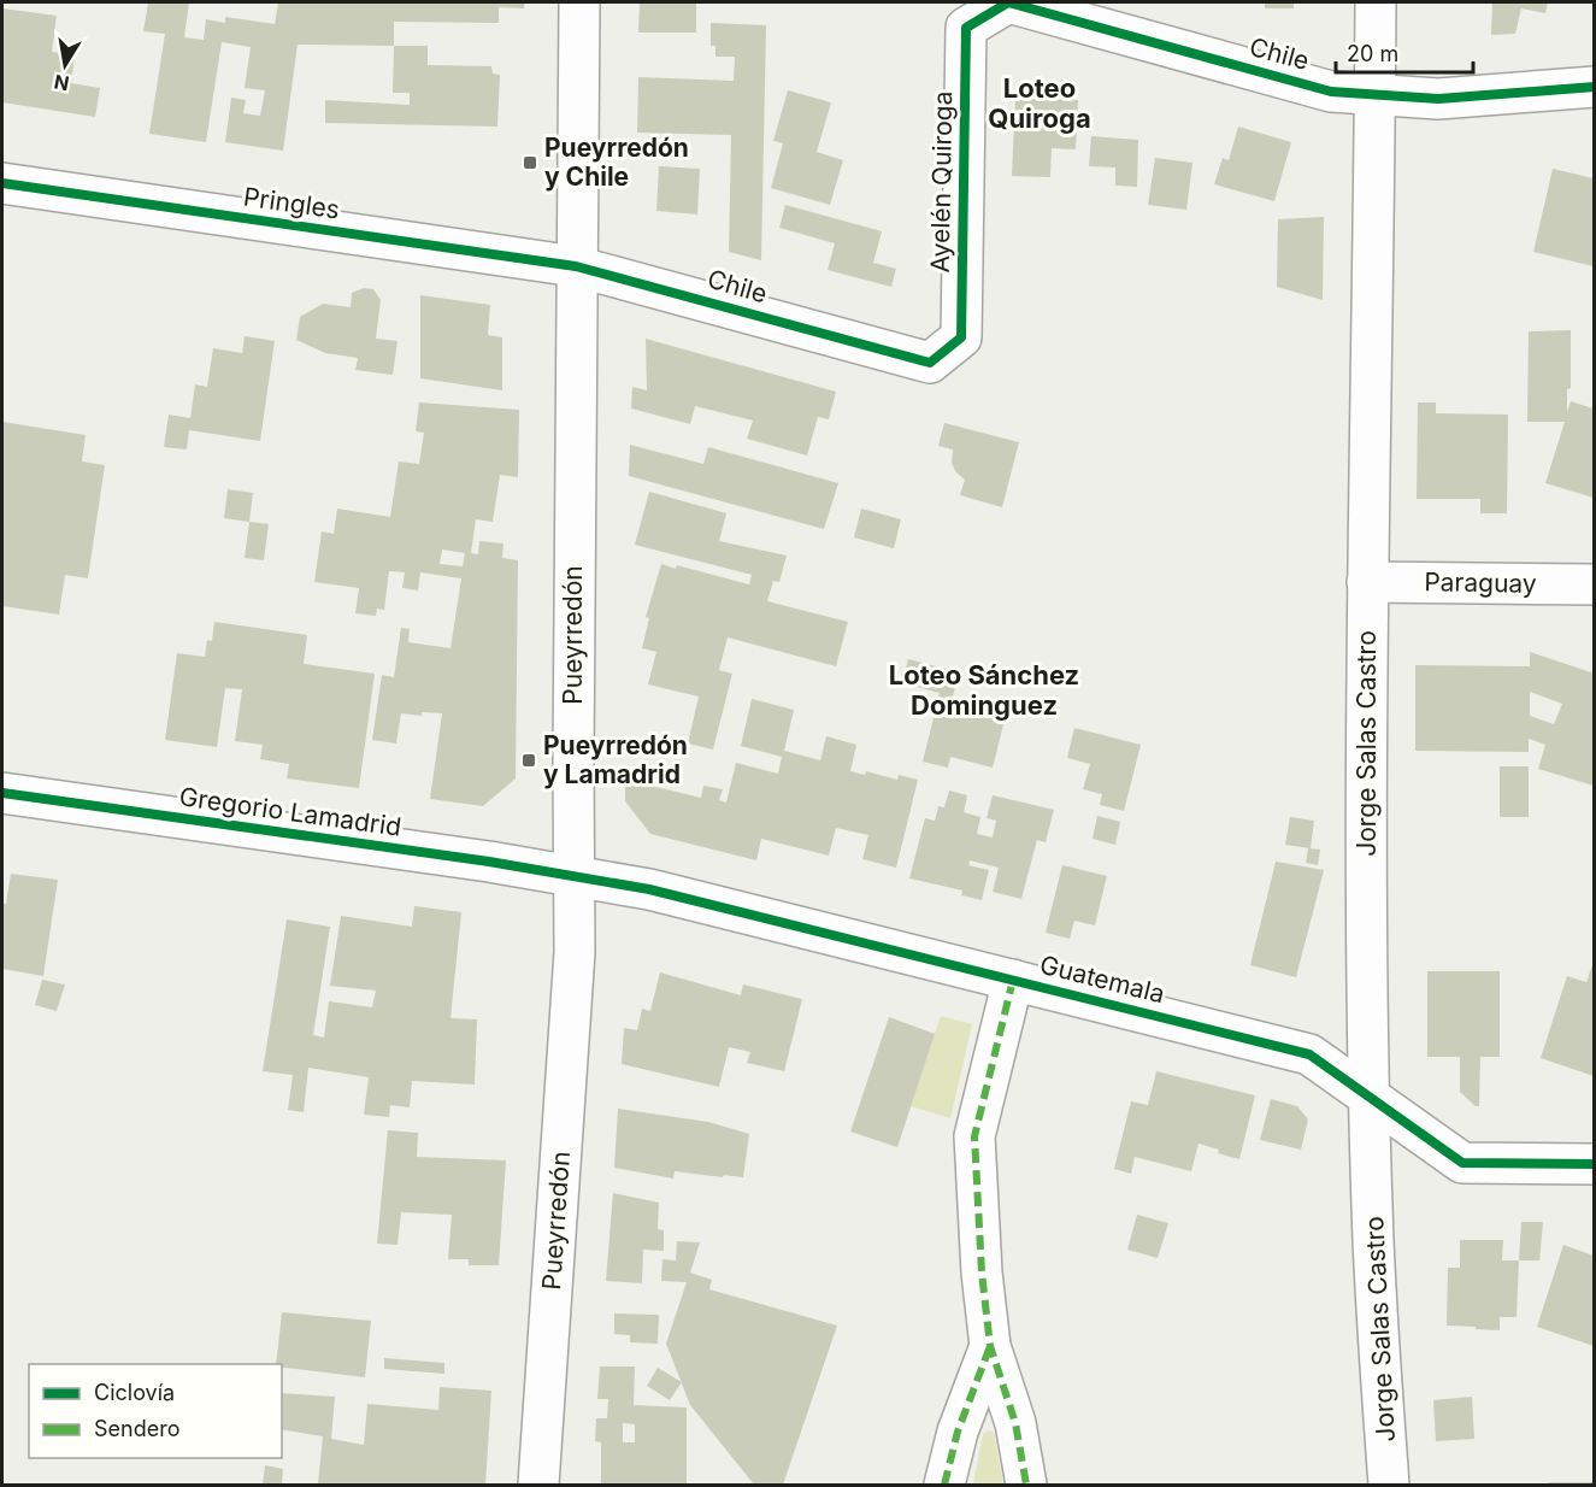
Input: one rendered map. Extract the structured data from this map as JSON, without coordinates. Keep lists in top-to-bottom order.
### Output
{
  "streets": {
    "street": [
      "Chile",
      "Ayelén Quiroga",
      "Pringles",
      "Paraguay",
      "Pueyrredón",
      "Jorge Salas Castro",
      "Gregorio Lamadrid",
      "Guatemala"
    ]
  },
  "crossings": [
    ["Chile", "Ayelén Quiroga"],
    ["Chile", "Pringles"],
    ["Chile", "Pueyrredón"],
    ["Chile", "Jorge Salas Castro"],
    ["Pringles", "Pueyrredón"],
    ["Paraguay", "Jorge Salas Castro"],
    ["Pueyrredón", "Gregorio Lamadrid"],
    ["Pueyrredón", "Guatemala"],
    ["Jorge Salas Castro", "Guatemala"],
    ["Gregorio Lamadrid", "Guatemala"]
  ],
  "districts": ["Loteo Quiroga", "Loteo Sánchez Dominguez"],
  "places": {
    "transit": ["Pueyrredón y Chile", "Pueyrredón y Lamadrid"]
  },
  "legend": ["Ciclovía", "Sendero"],
  "scale_bar": "20 m",
  "north": "bottom"
}
